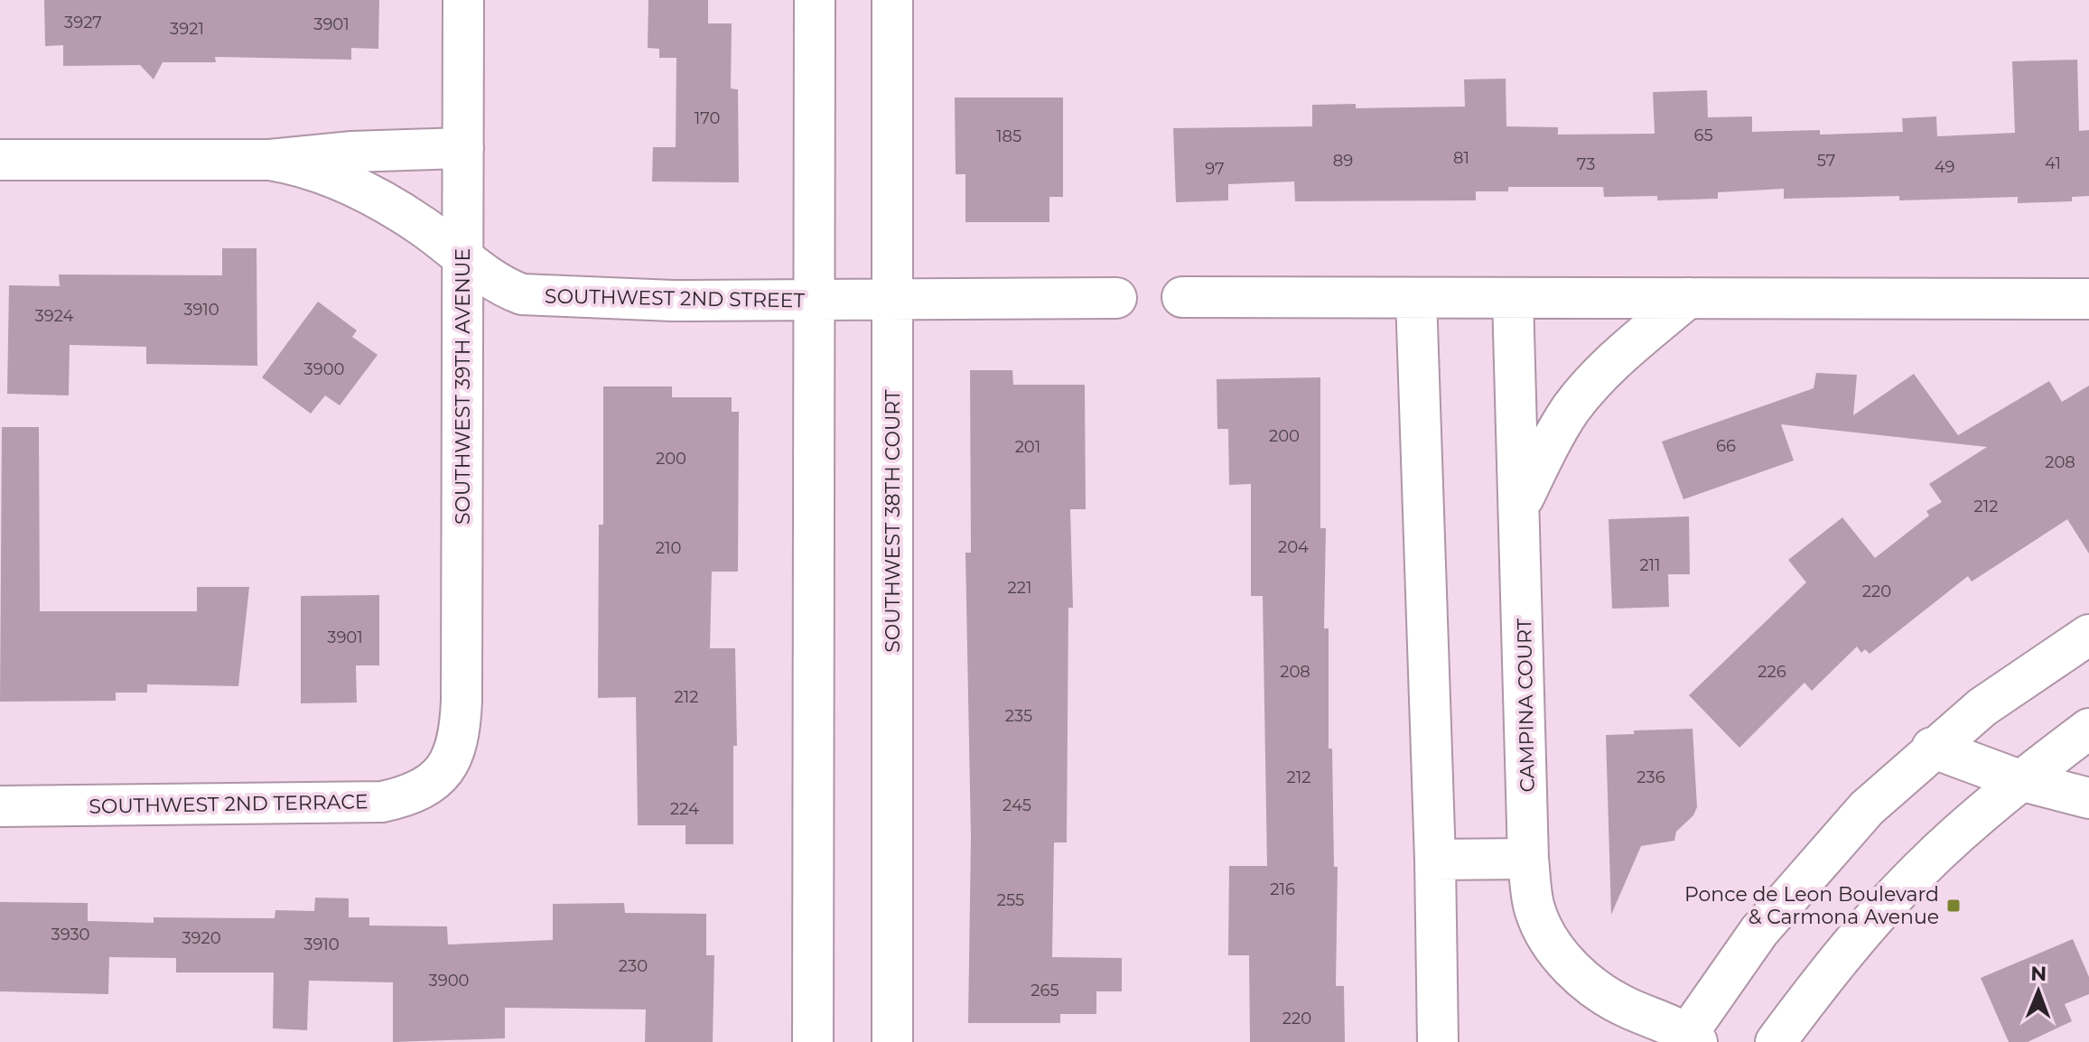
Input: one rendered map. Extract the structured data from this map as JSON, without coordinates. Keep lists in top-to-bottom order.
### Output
{
  "streets": {
    "street": [
      "SOUTHWEST 2ND STREET",
      "SOUTHWEST 39TH AVENUE",
      "SOUTHWEST 38TH COURT",
      "CAMPINA COURT",
      "SOUTHWEST 2ND TERRACE"
    ]
  },
  "crossings": [
    ["SOUTHWEST 2ND STREET", "SOUTHWEST 39TH AVENUE"],
    ["SOUTHWEST 2ND STREET", "SOUTHWEST 38TH COURT"],
    ["SOUTHWEST 39TH AVENUE", "SOUTHWEST 2ND TERRACE"]
  ],
  "places": {
    "transit": ["Ponce de Leon Boulevard & Carmona Avenue"]
  },
  "house_numbers": [
    "3927",
    "3901",
    "3921",
    "170",
    "65",
    "185",
    "81",
    "89",
    "57",
    "41",
    "73",
    "49",
    "97",
    "3910",
    "3924",
    "3900",
    "200",
    "66",
    "201",
    "200",
    "208",
    "212",
    "204",
    "210",
    "211",
    "221",
    "220",
    "3901",
    "208",
    "226",
    "212",
    "235",
    "212",
    "236",
    "245",
    "224",
    "216",
    "255",
    "3930",
    "3920",
    "3910",
    "230",
    "3900",
    "265",
    "220"
  ],
  "north": "top"
}
